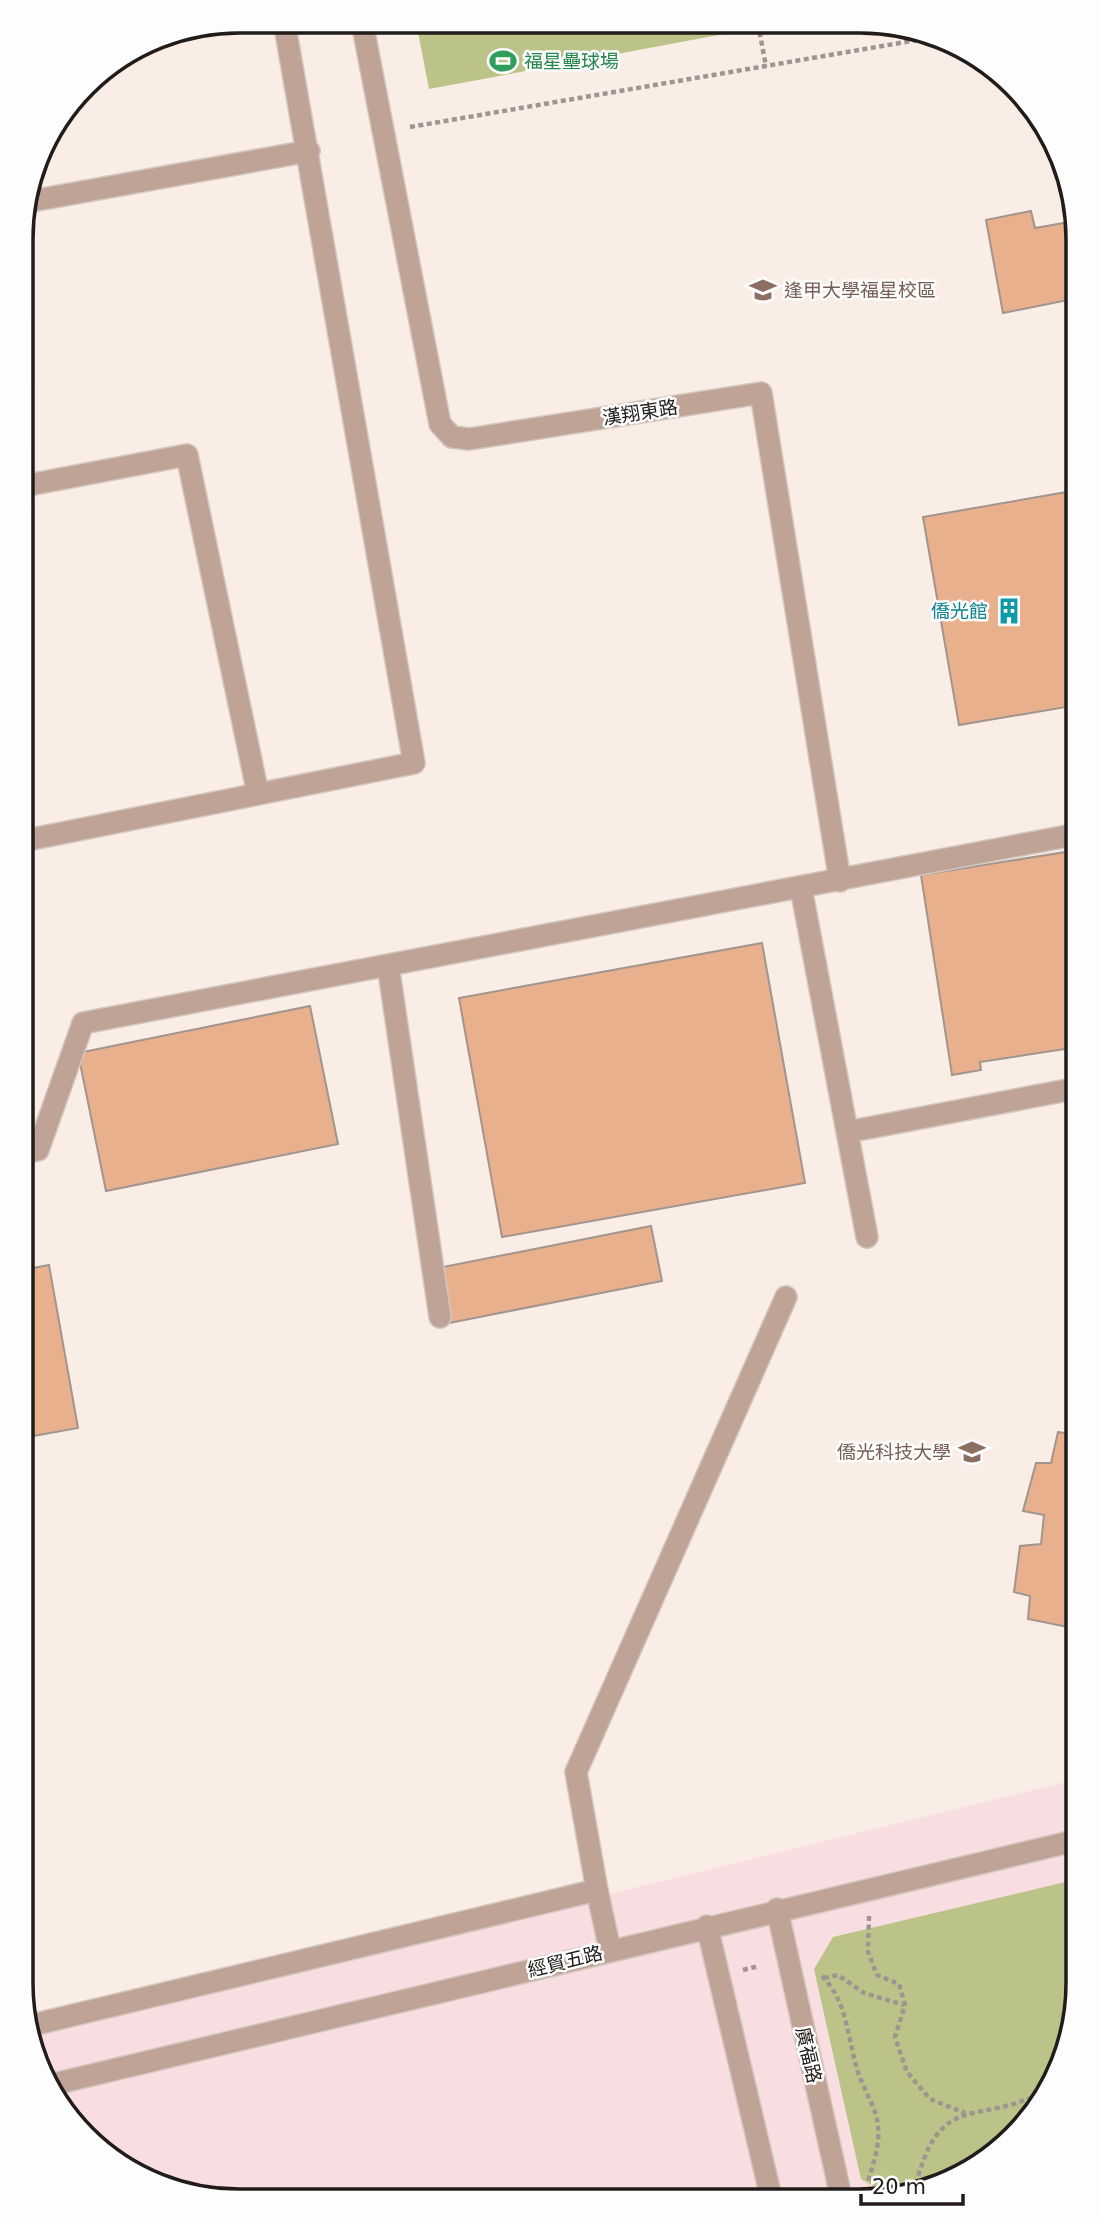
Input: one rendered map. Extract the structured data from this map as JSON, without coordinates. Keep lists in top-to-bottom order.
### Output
{
  "streets": {
    "street": ["漢翔東路", "經貿五路", "廣福路"]
  },
  "crossings": [
    ["經貿五路", "廣福路"]
  ],
  "places": {
    "sports": ["福星壘球場"],
    "school or university": ["逢甲大學福星校區", "僑光科技大學"],
    "building": ["僑光館"]
  },
  "scale_bar": "20 m"
}
